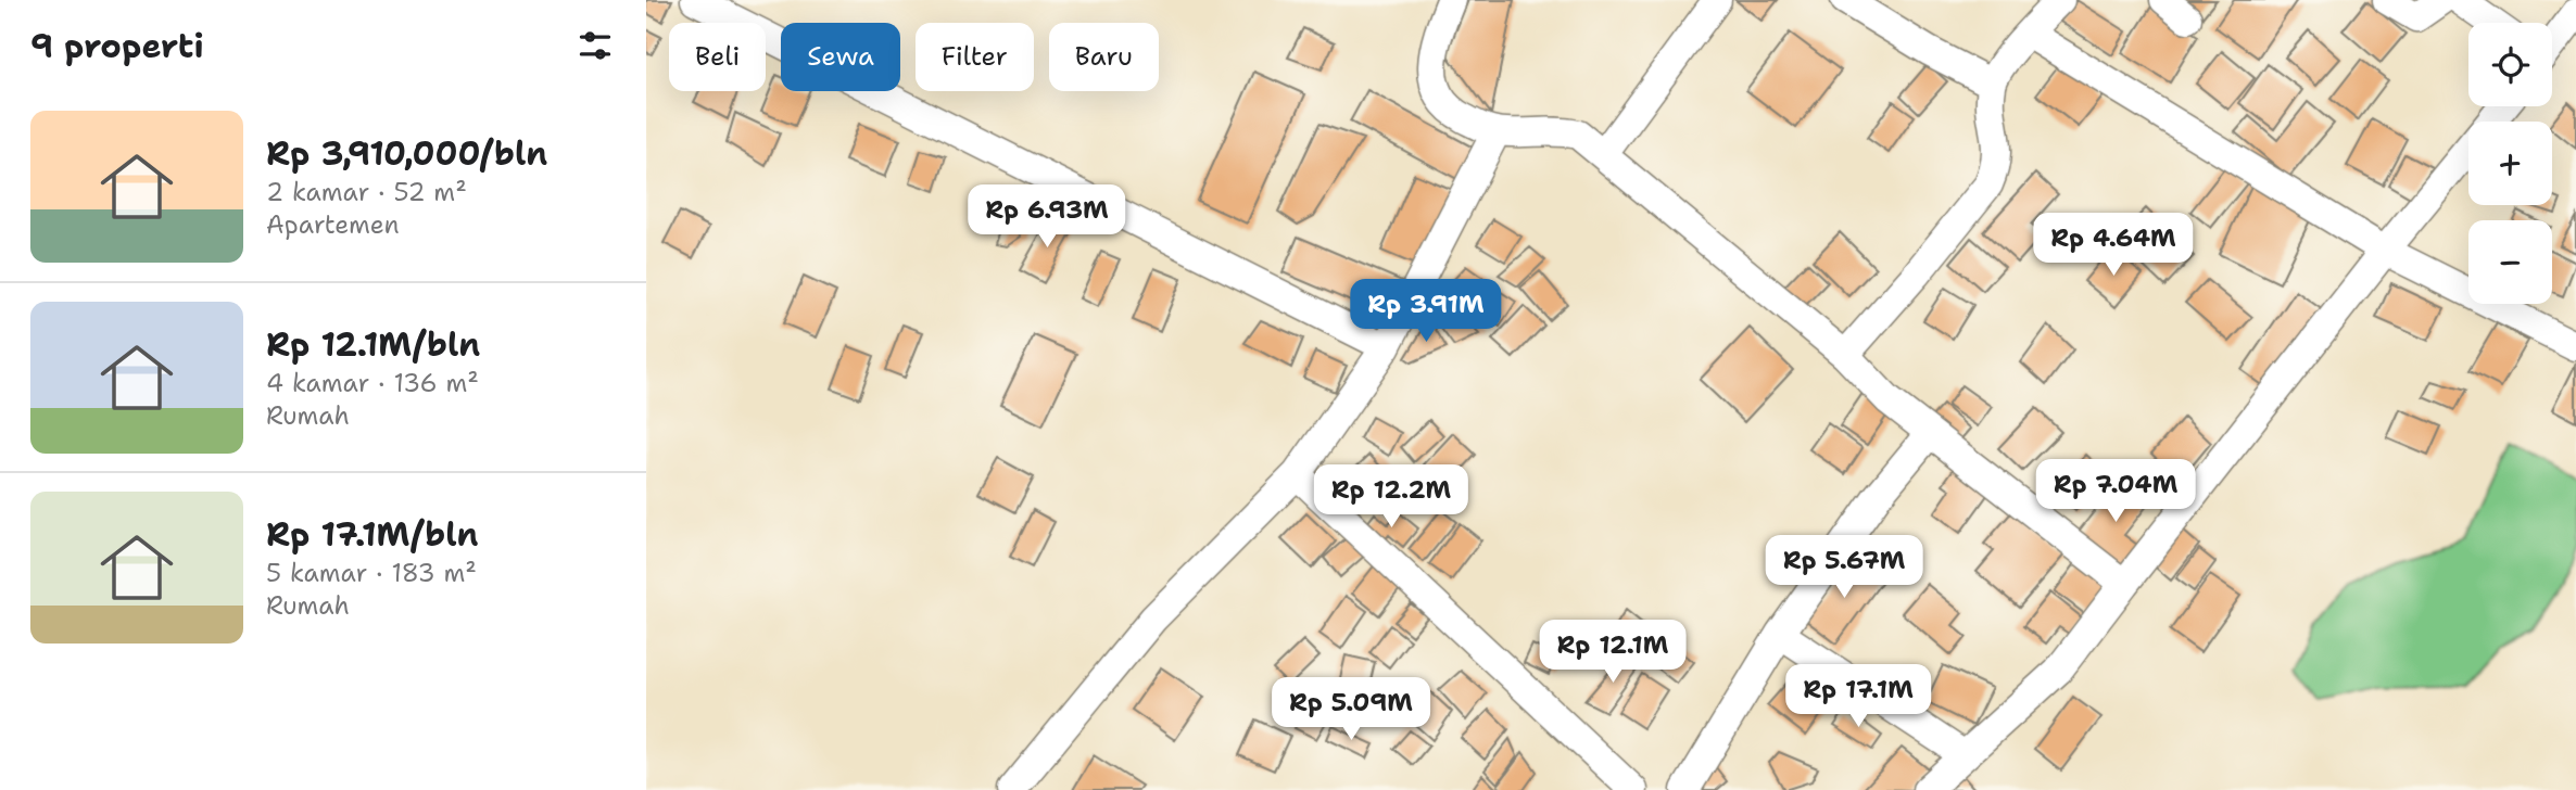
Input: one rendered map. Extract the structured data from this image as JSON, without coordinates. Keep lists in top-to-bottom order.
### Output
{
  "page": {
    "heading": "9 properti",
    "map_buttons": ["+", "−"],
    "chip": [
      "Beli",
      "Sewa",
      "Filter",
      "Baru"
    ],
    "list": [
      {
        "name": "Rp 3,910,000/bln",
        "note": "2 kamar · 52 m² · Apartemen"
      },
      {
        "name": "Rp 12.1M/bln",
        "note": "4 kamar · 136 m² · Rumah"
      },
      {
        "name": "Rp 17.1M/bln",
        "note": "5 kamar · 183 m² · Rumah"
      }
    ],
    "price": [
      "Rp 6.93M",
      "Rp 4.64M",
      "Rp 3.91M",
      "Rp 7.04M",
      "Rp 12.2M",
      "Rp 5.67M",
      "Rp 12.1M",
      "Rp 17.1M",
      "Rp 5.09M"
    ]
  }
}
